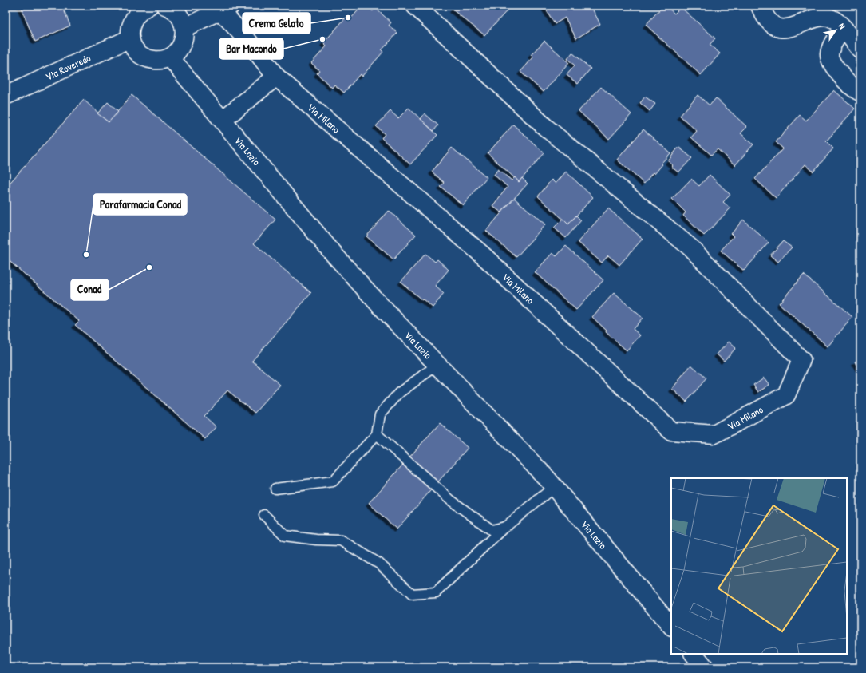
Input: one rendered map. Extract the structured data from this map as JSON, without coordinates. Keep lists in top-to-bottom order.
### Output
{
  "streets": {
    "street": ["Via Roveredo", "Via Milano", "Via Lazio"]
  },
  "places": [
    "Crema Gelato",
    "Bar Macondo",
    "Parafarmacia Conad",
    "Conad"
  ],
  "north": "top right"
}
